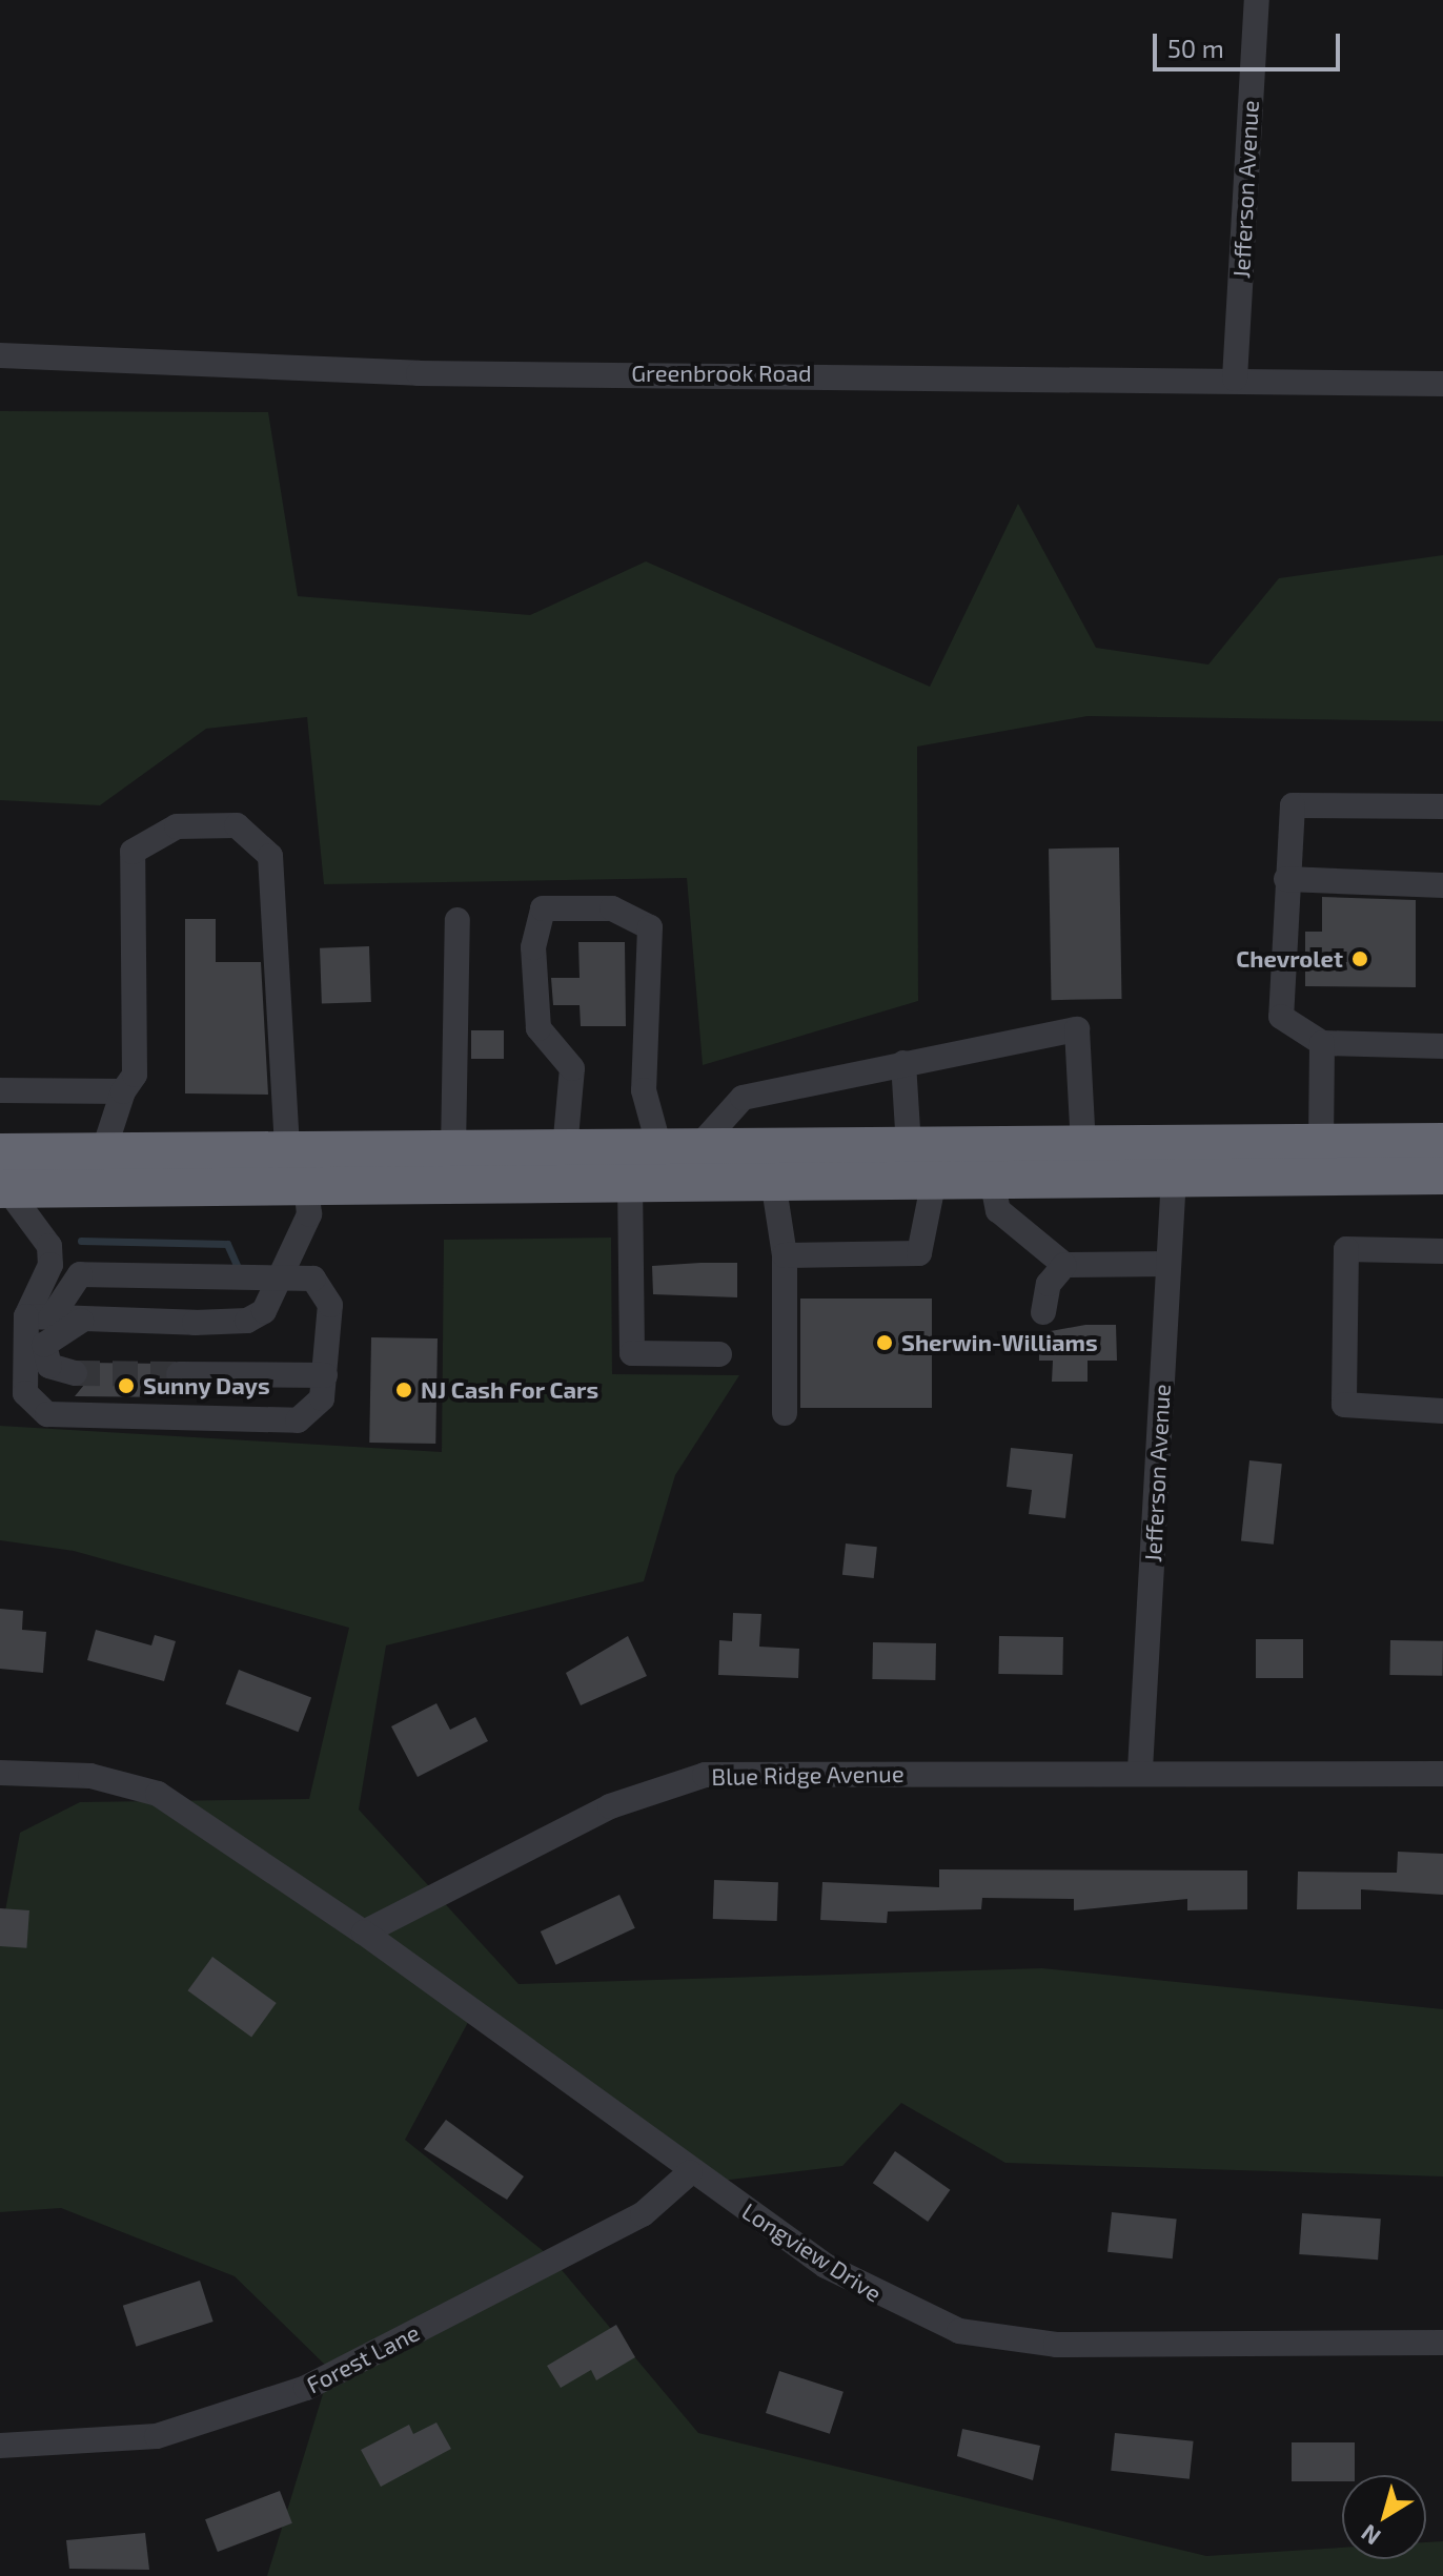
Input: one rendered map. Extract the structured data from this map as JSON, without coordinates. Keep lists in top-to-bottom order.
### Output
{
  "streets": {
    "street": [
      "Jefferson Avenue",
      "Greenbrook Road",
      "Blue Ridge Avenue",
      "Longview Drive",
      "Forest Lane"
    ]
  },
  "crossings": [
    ["Jefferson Avenue", "Greenbrook Road"],
    ["Jefferson Avenue", "Blue Ridge Avenue"],
    ["Blue Ridge Avenue", "Longview Drive"],
    ["Longview Drive", "Forest Lane"]
  ],
  "places": [
    "Chevrolet",
    "Sherwin-Williams",
    "Sunny Days",
    "NJ Cash For Cars"
  ],
  "scale_bar": "50 m",
  "north": "bottom left"
}
